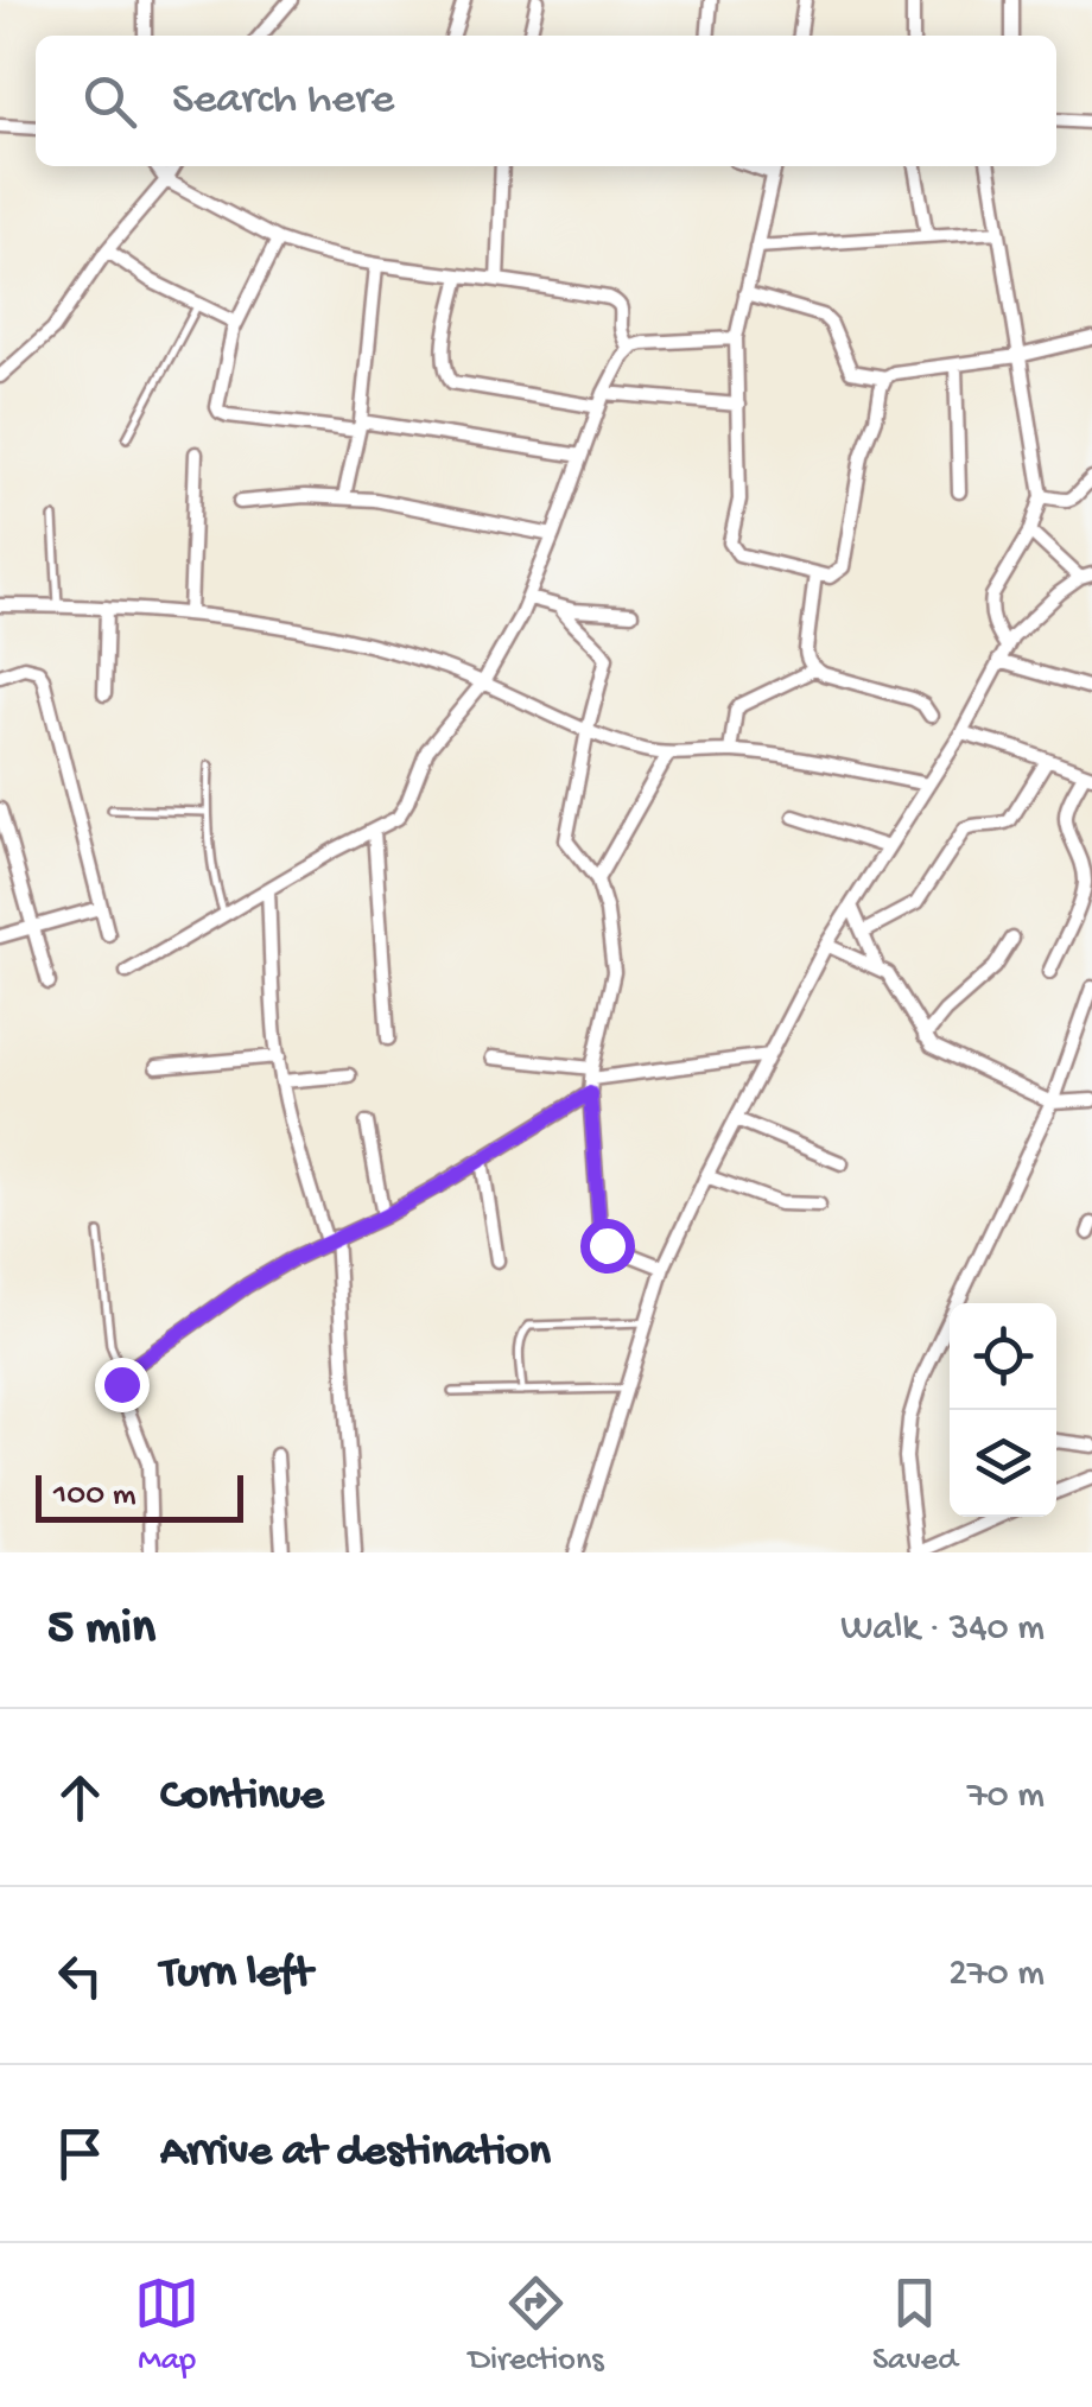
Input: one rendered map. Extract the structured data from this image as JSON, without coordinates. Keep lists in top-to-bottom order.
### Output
{
  "scale_bar": "100 m",
  "page": {
    "search": "Search here",
    "scale": "100 m",
    "heading": ["5 min", "Walk · 340 m"],
    "list": [
      ["Continue", "70 m"],
      ["Turn left", "270 m"],
      "Arrive at destination"
    ],
    "nav": ["Map", "Directions", "Saved"]
  }
}
